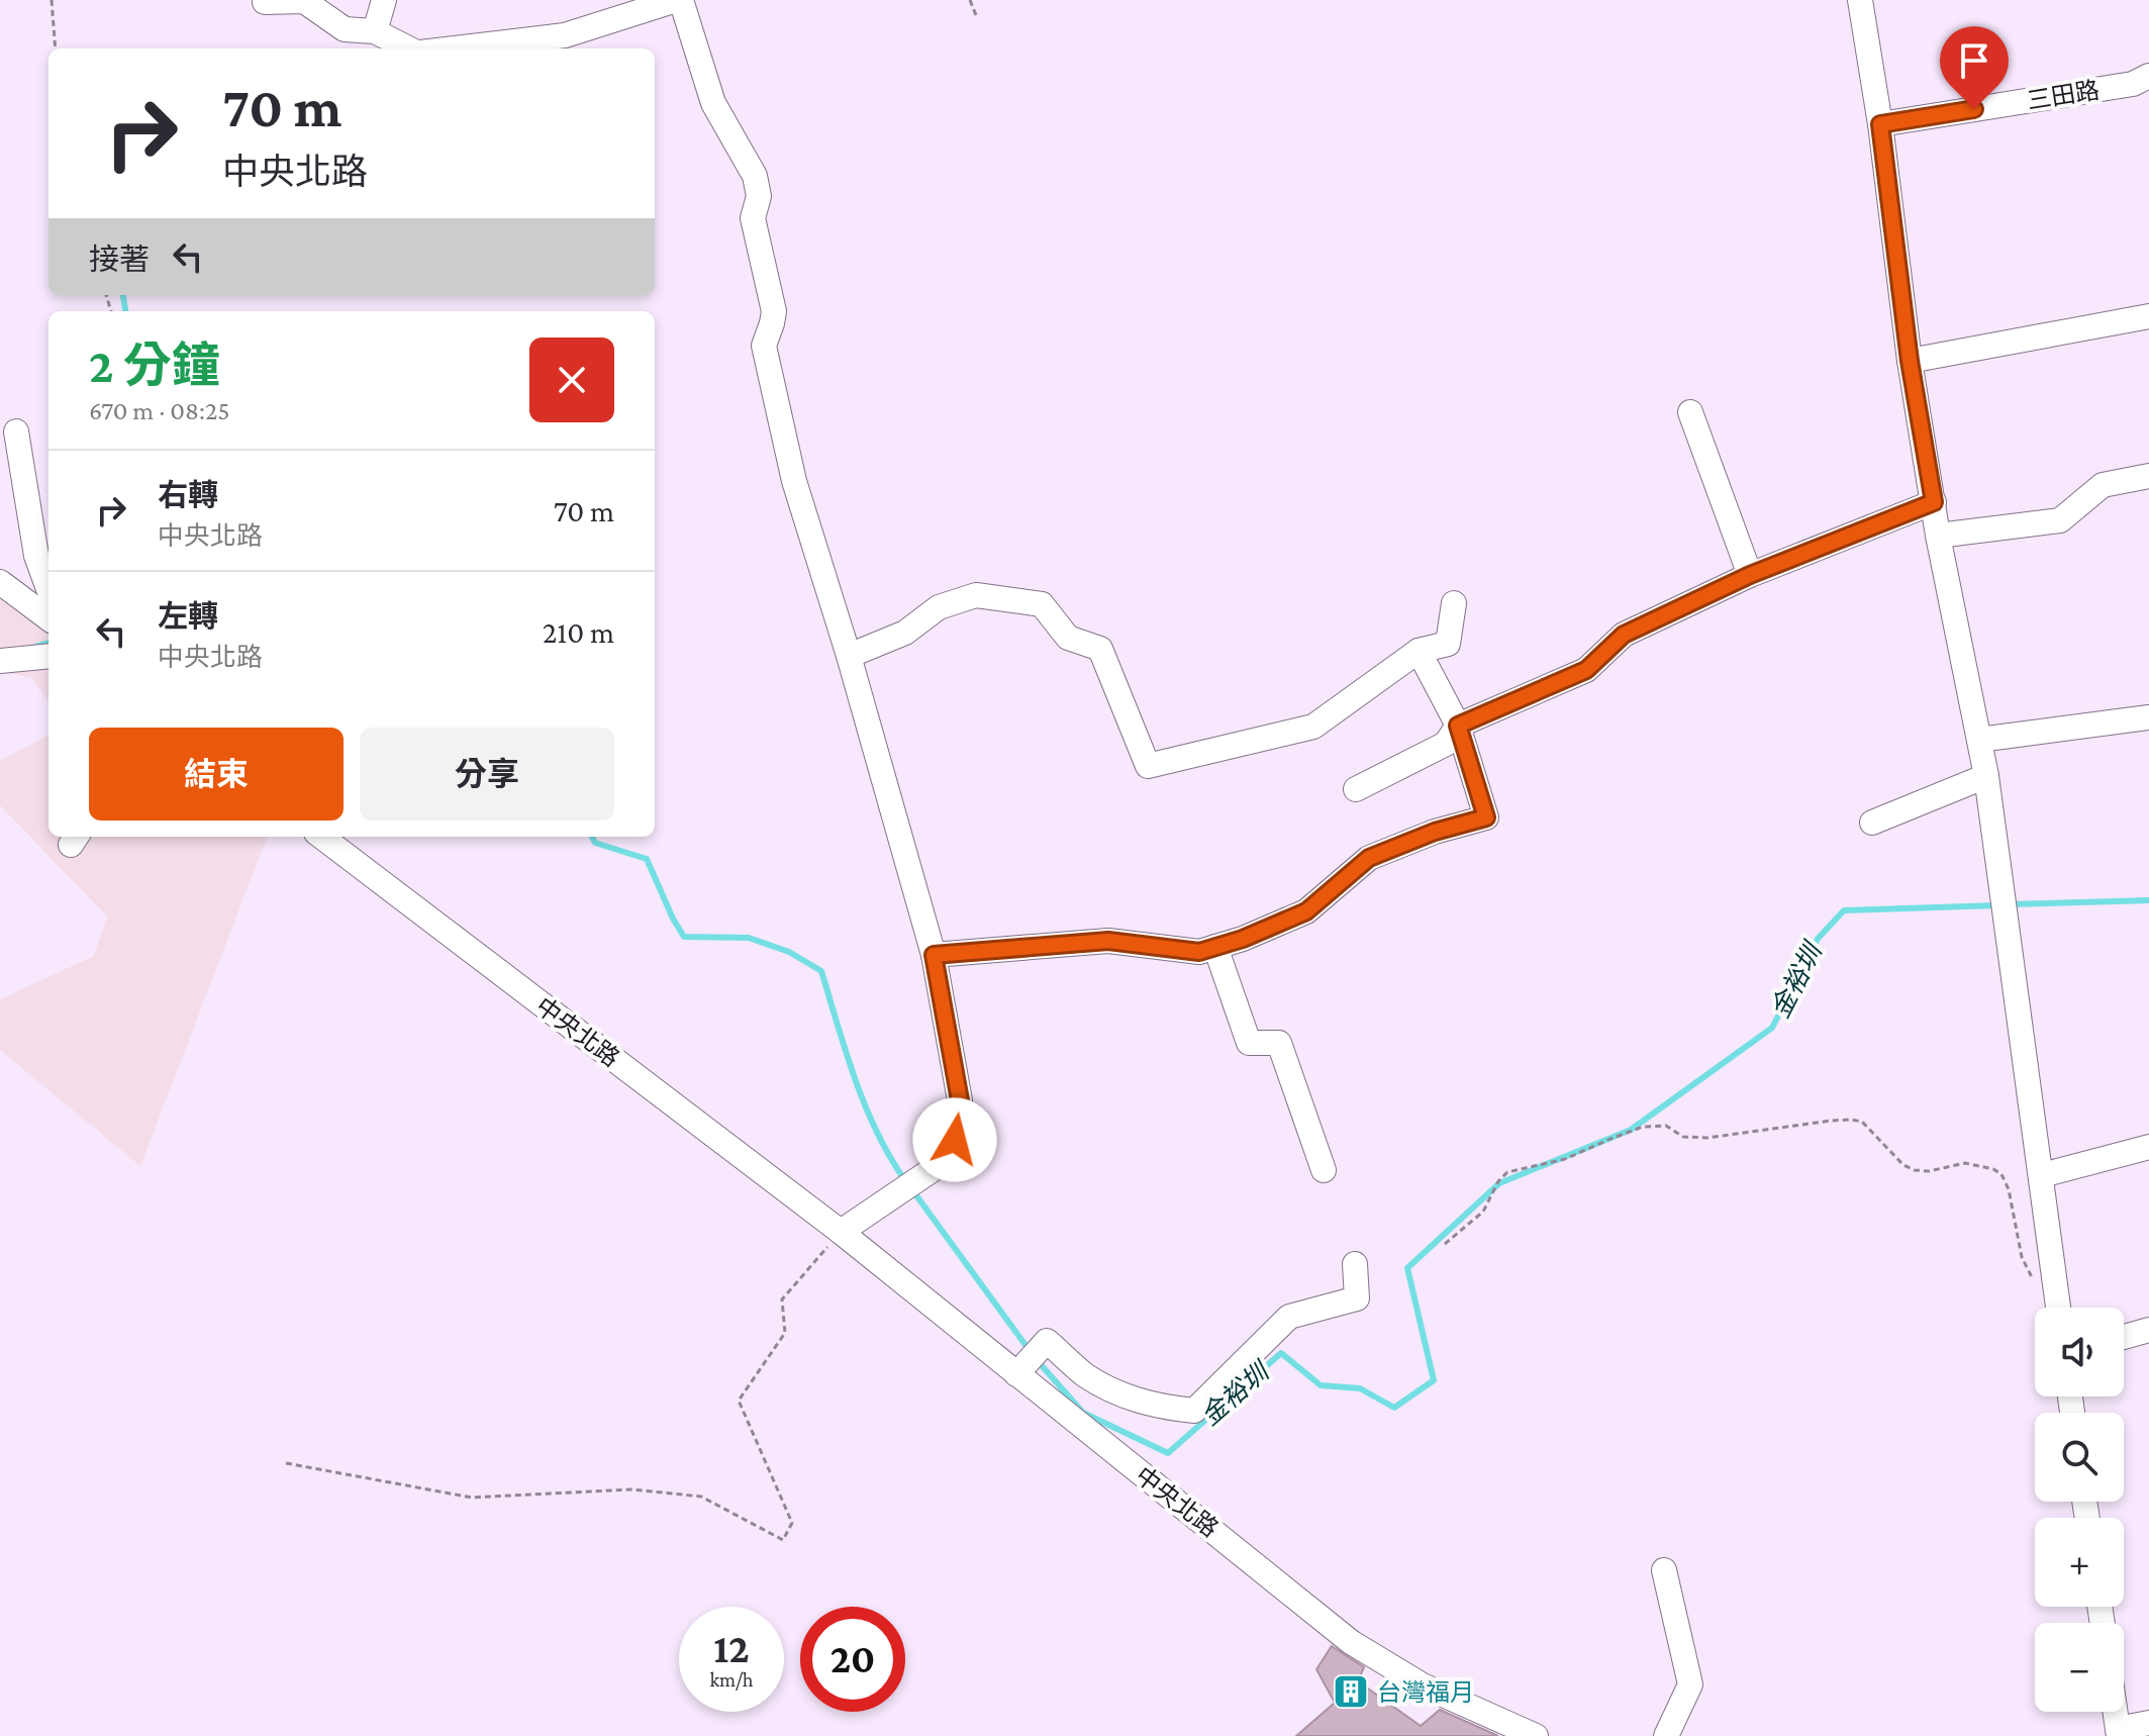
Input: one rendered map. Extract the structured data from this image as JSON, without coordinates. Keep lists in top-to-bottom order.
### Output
{
  "streets": {
    "street": ["三田路", "中央北路"]
  },
  "water": ["金裕圳"],
  "places": {
    "building": ["台灣福月"]
  },
  "page": {
    "turn": ["70 m", "中央北路"],
    "then": "接著",
    "heading": ["2 分鐘", "670 m · 08:25"],
    "list": [
      {
        "name": "右轉",
        "note": "中央北路",
        "value": "70 m"
      },
      {
        "name": "左轉",
        "note": "中央北路",
        "value": "210 m"
      }
    ],
    "buttons": ["結束", "分享"],
    "map_buttons": ["+", "−"],
    "speed": "12 km/h",
    "limit": "20"
  }
}
